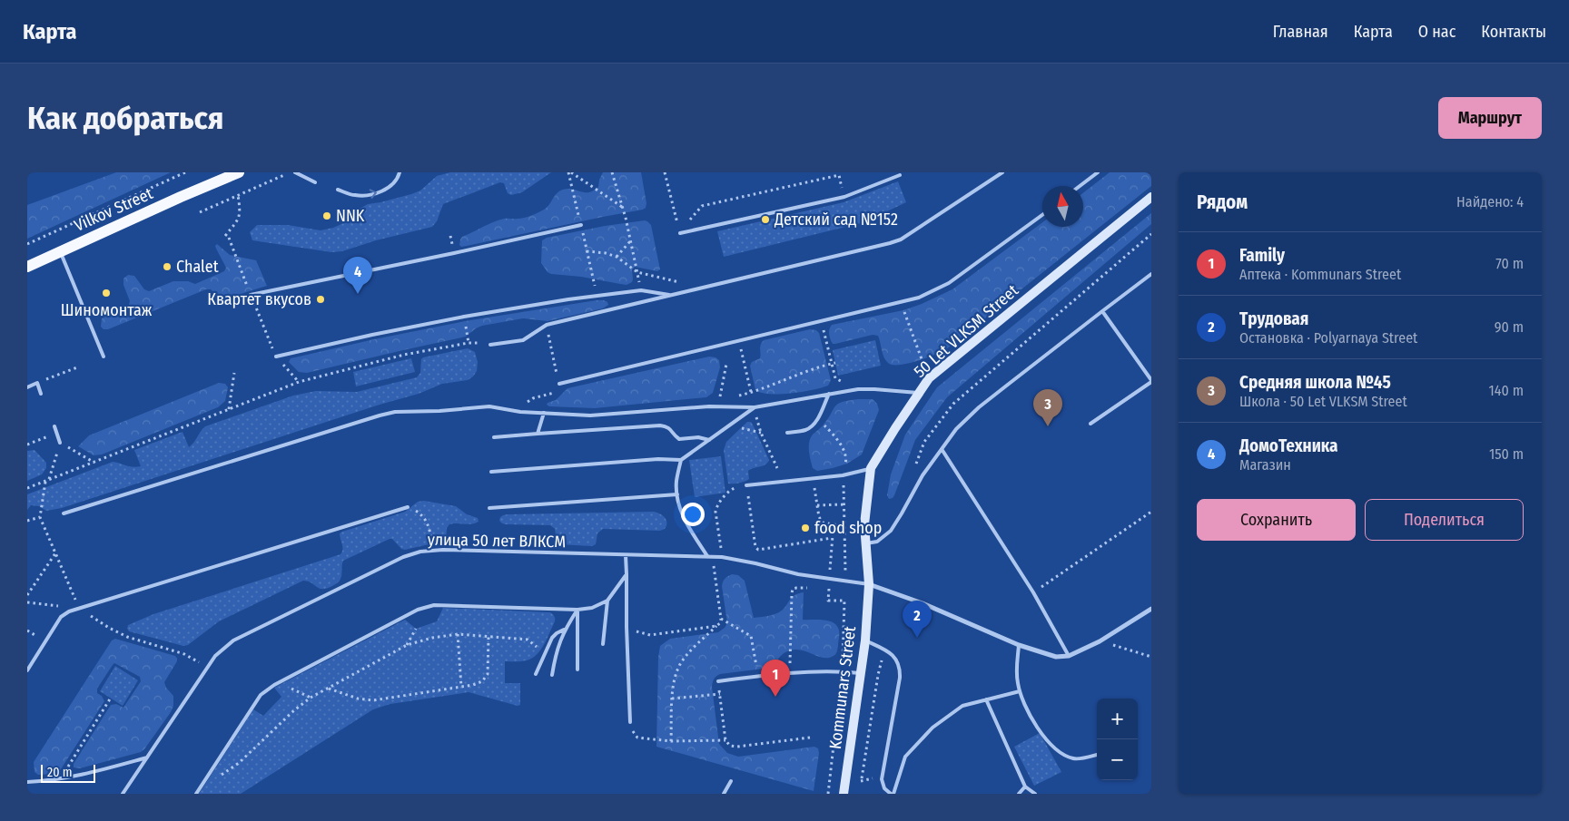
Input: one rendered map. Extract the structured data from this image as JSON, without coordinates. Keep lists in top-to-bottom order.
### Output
{
  "streets": {
    "main road": ["Vilkov Street", "50 Let VLKSM Street", "Kommunars Street"],
    "lane": ["улица 50 лет ВЛКСМ"]
  },
  "crossings": [
    ["50 Let VLKSM Street", "улица 50 лет ВЛКСМ"],
    ["50 Let VLKSM Street", "Kommunars Street"],
    ["улица 50 лет ВЛКСМ", "Kommunars Street"]
  ],
  "places": [
    "NNK",
    "Детский сад №152",
    "Chalet",
    "Шиномонтаж",
    "Квартет вкусов",
    "food shop"
  ],
  "scale_bar": "20 m",
  "north": "top",
  "page": {
    "header": "Карта",
    "nav": [
      "Главная",
      "Карта",
      "О нас",
      "Контакты"
    ],
    "buttons": [
      "Маршрут",
      ["Сохранить", "Поделиться"]
    ],
    "title": "Как добраться",
    "heading": ["Рядом", "Найдено: 4"],
    "list": [
      {
        "mark": "1",
        "name": "Family",
        "note": "Аптека · Kommunars Street",
        "value": "70 m"
      },
      {
        "mark": "2",
        "name": "Трудовая",
        "note": "Остановка · Polyarnaya Street",
        "value": "90 m"
      },
      {
        "mark": "3",
        "name": "Средняя школа №45",
        "note": "Школа · 50 Let VLKSM Street",
        "value": "140 m"
      },
      {
        "mark": "4",
        "name": "ДомоТехника",
        "note": "Магазин",
        "value": "150 m"
      }
    ],
    "pins": [
      "4",
      "3",
      "2",
      "1"
    ],
    "map_buttons": ["+", "−"],
    "scale": "20 m"
  }
}
